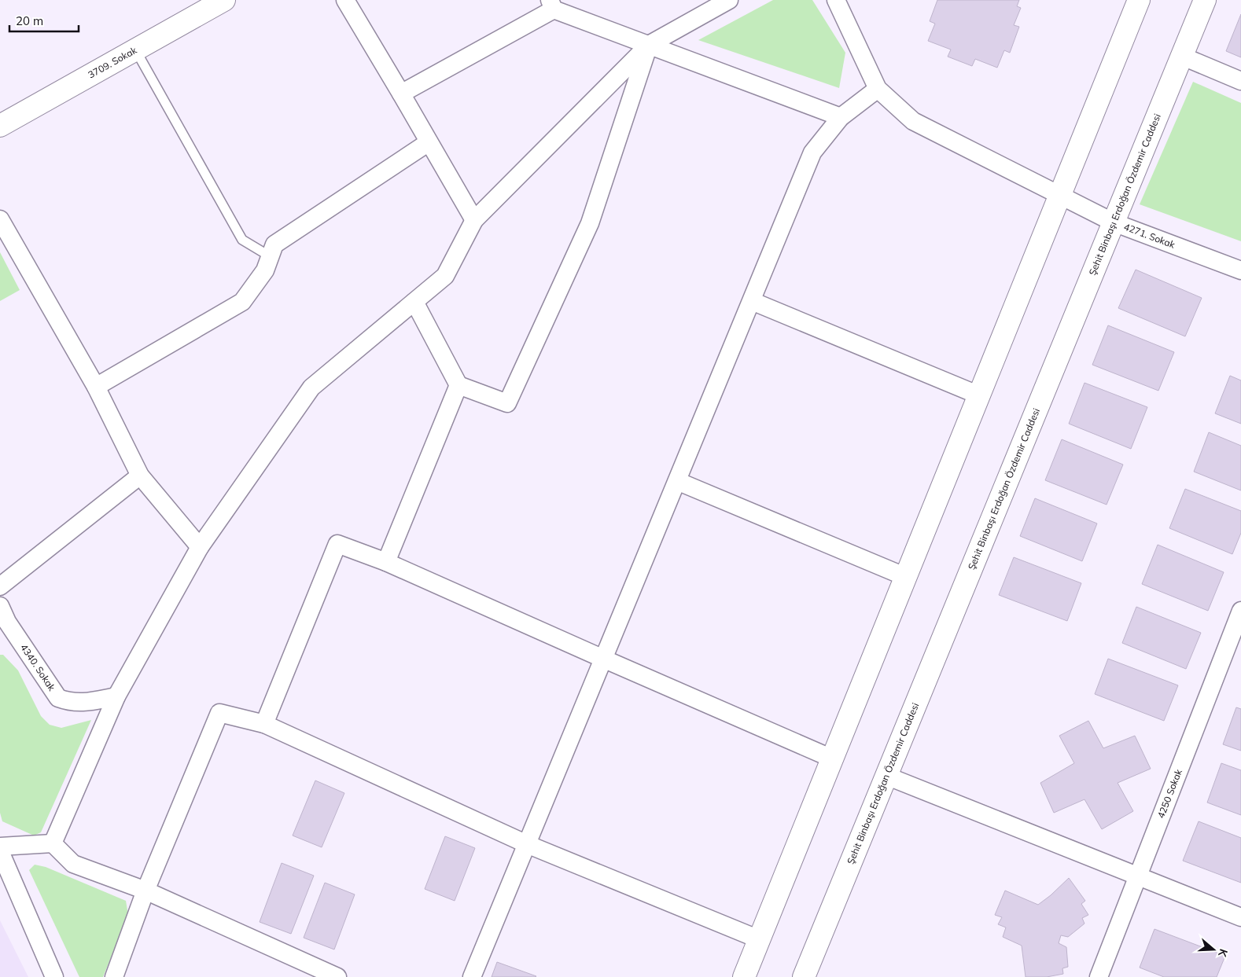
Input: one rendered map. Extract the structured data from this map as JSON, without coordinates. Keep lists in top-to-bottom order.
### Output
{
  "streets": {
    "main road": ["3709. Sokak", "Şehit Binbaşı Erdoğan Özdemir Caddesi"],
    "street": ["4271. Sokak", "4340. Sokak", "4250 Sokak"]
  },
  "crossings": [
    ["Şehit Binbaşı Erdoğan Özdemir Caddesi", "4271. Sokak"]
  ],
  "scale_bar": "20 m",
  "north": "right"
}
